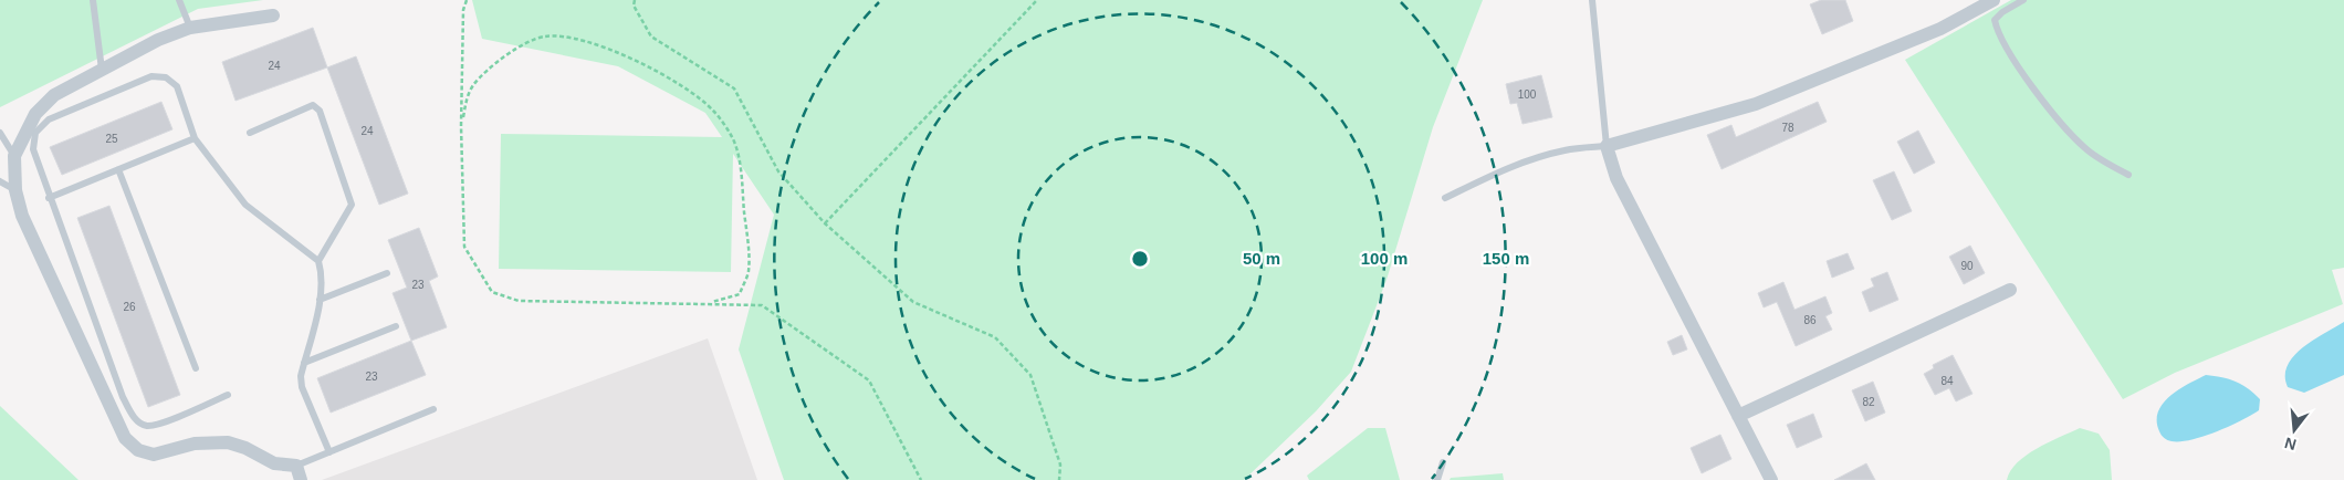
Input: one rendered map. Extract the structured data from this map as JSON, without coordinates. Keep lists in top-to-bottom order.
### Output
{
  "house_numbers": [
    "24",
    "100",
    "78",
    "24",
    "25",
    "90",
    "23",
    "26",
    "86",
    "23",
    "84",
    "82"
  ],
  "north": "bottom",
  "rings": ["50 m", "100 m", "150 m"]
}
